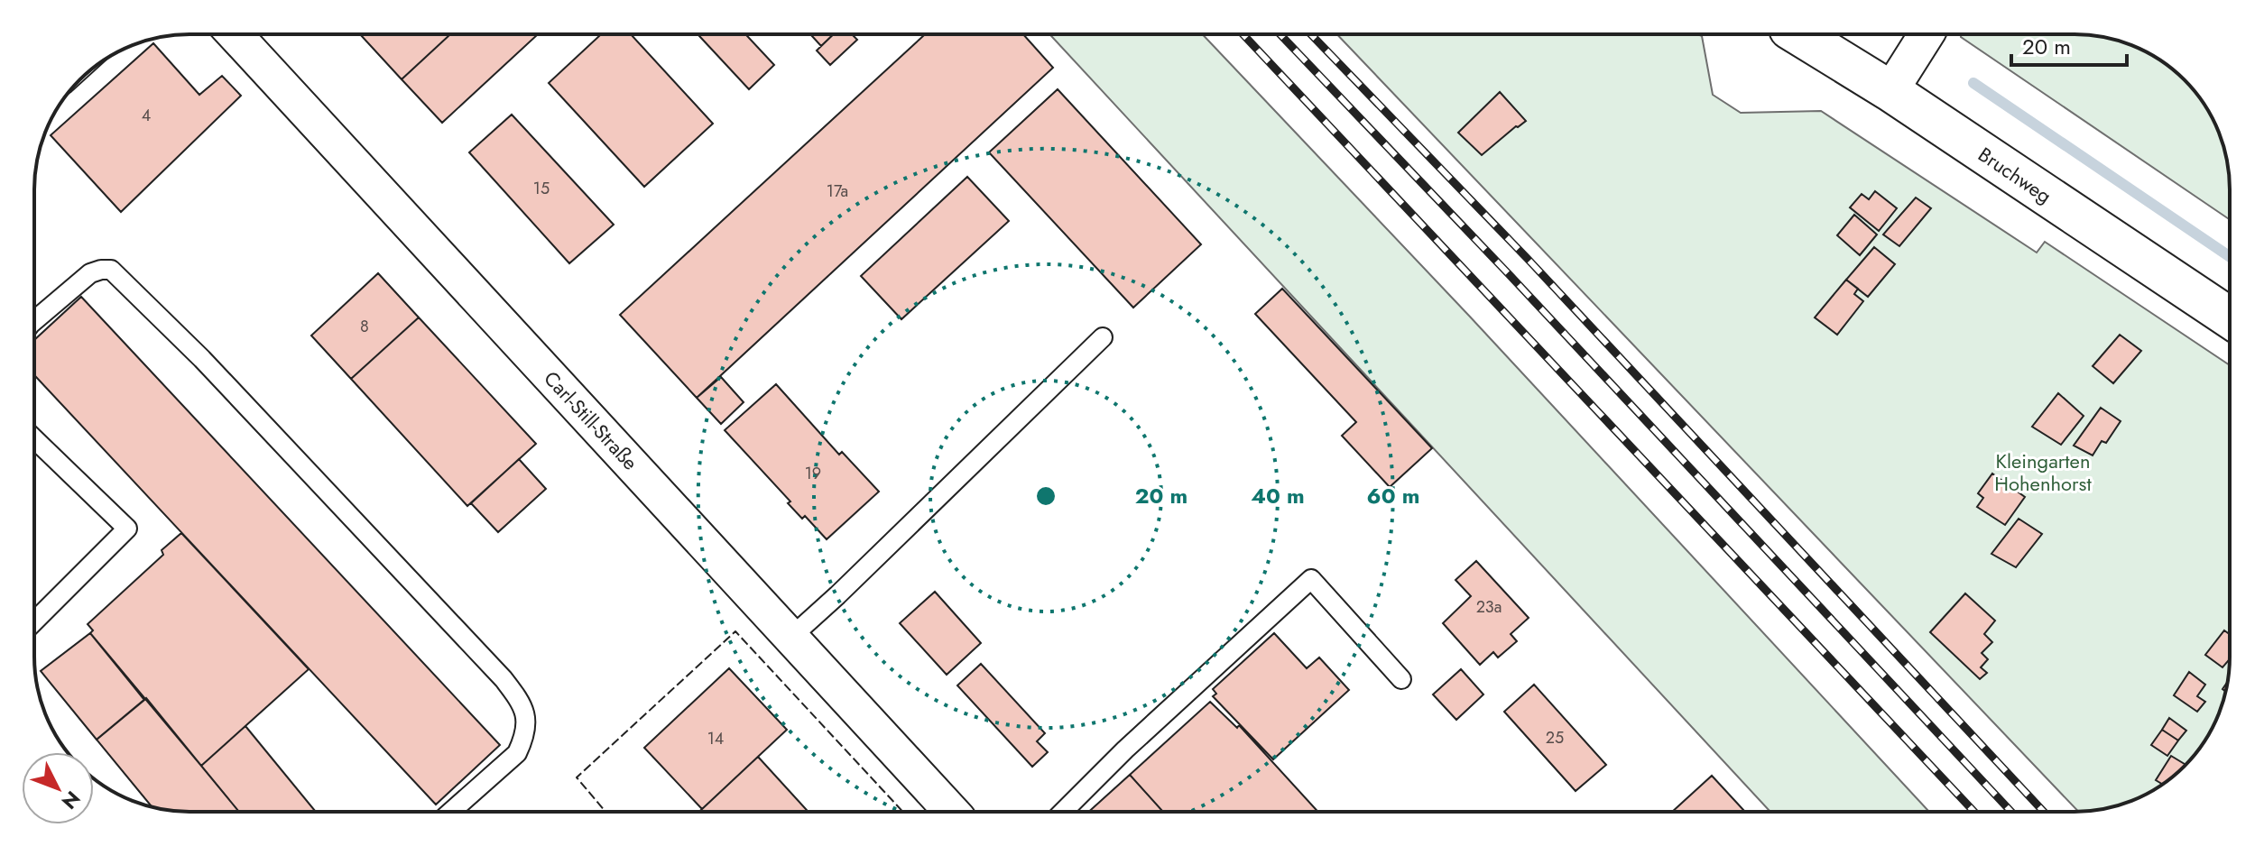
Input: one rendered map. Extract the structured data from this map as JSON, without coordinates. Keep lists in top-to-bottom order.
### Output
{
  "streets": {
    "street": ["Bruchweg", "Carl-Still-Straße"]
  },
  "parks": ["Kleingarten Hohenhorst"],
  "house_numbers": [
    "4",
    "15",
    "17a",
    "8",
    "19",
    "23a",
    "25",
    "14"
  ],
  "scale_bar": "20 m",
  "north": "bottom right",
  "rings": ["20 m", "40 m", "60 m"]
}
